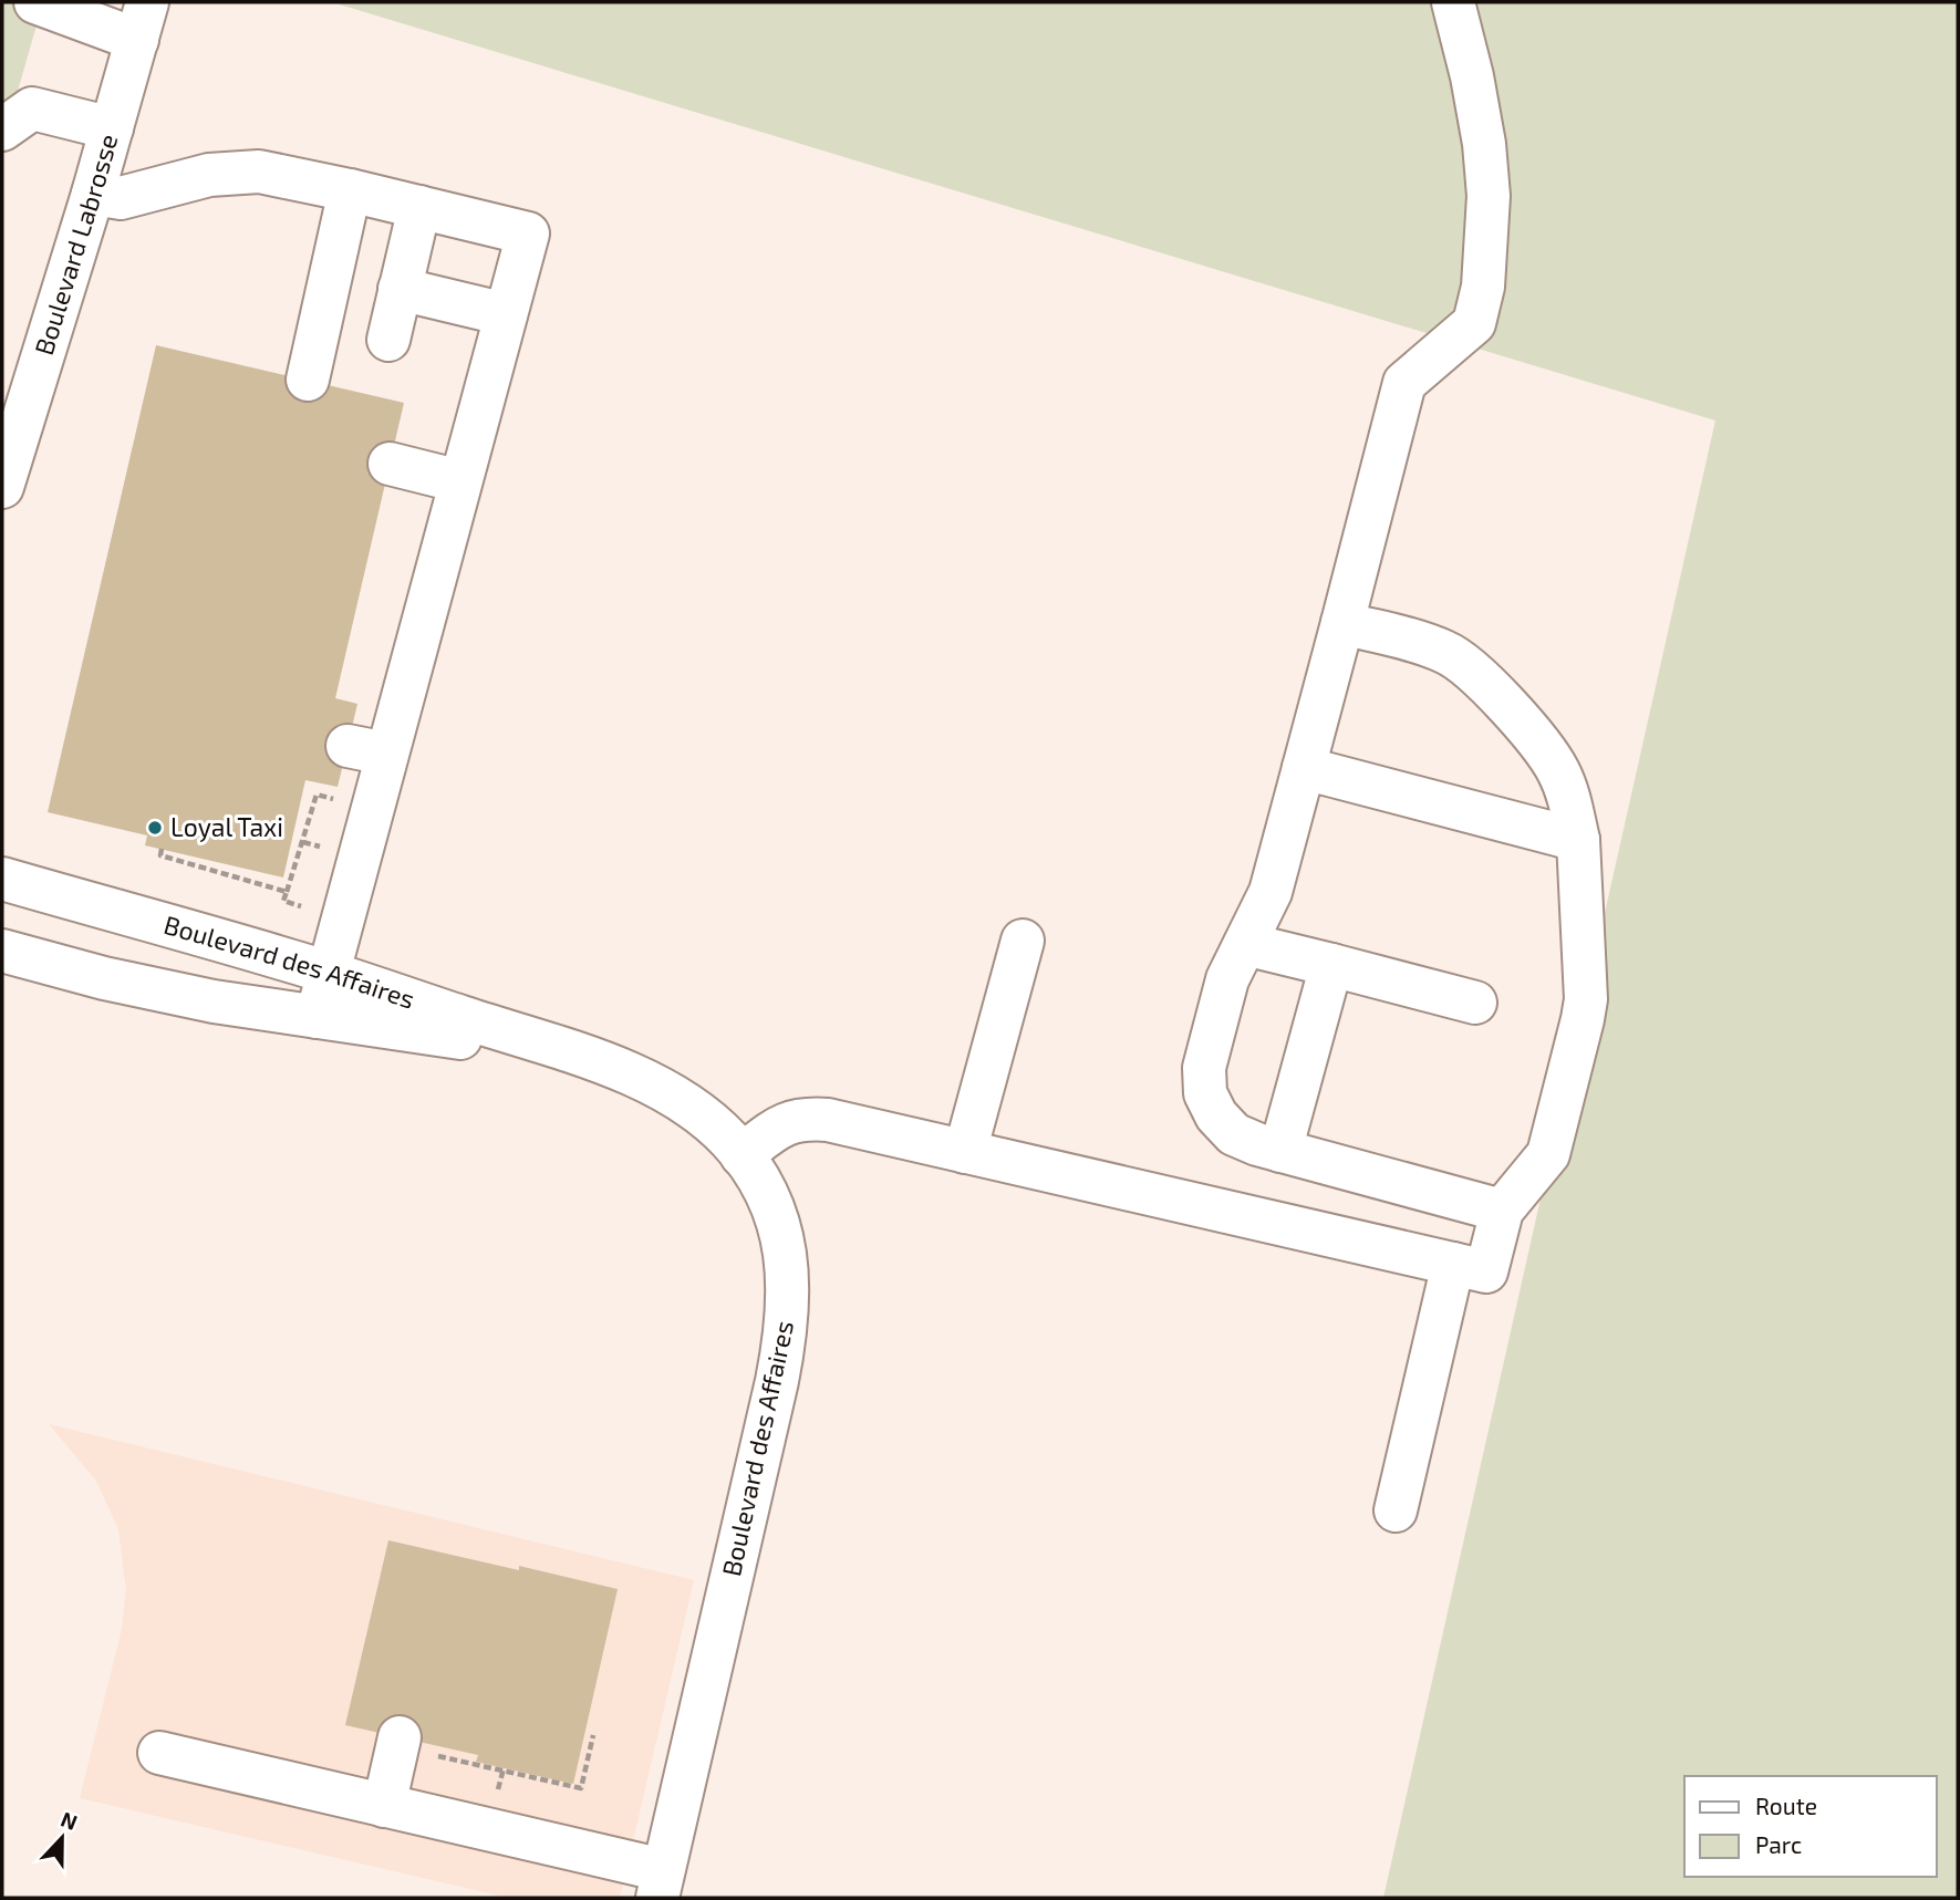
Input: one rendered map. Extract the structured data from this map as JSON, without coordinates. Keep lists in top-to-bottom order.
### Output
{
  "streets": {
    "street": ["Boulevard Labrosse", "Boulevard des Affaires"]
  },
  "places": ["Loyal Taxi"],
  "legend": ["Route", "Parc"],
  "north": "top"
}
